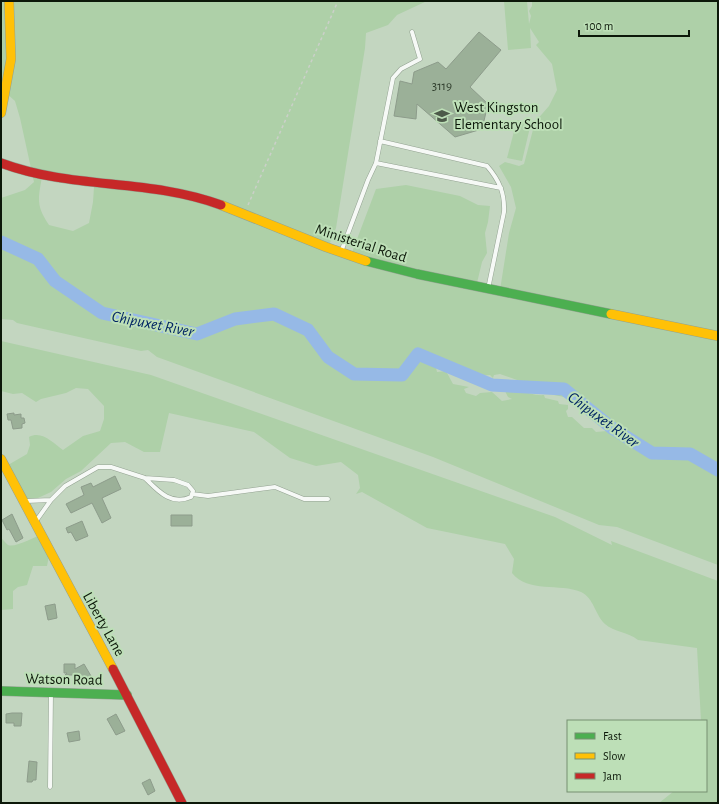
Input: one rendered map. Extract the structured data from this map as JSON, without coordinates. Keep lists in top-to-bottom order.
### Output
{
  "streets": {
    "main road": ["Ministerial Road", "Liberty Lane", "Watson Road"]
  },
  "crossings": [
    ["Liberty Lane", "Watson Road"]
  ],
  "water": ["Chipuxet River"],
  "places": {
    "school or university": ["West Kingston Elementary School"]
  },
  "house_numbers": ["3119"],
  "legend": ["Fast", "Slow", "Jam"],
  "scale_bar": "100 m"
}
